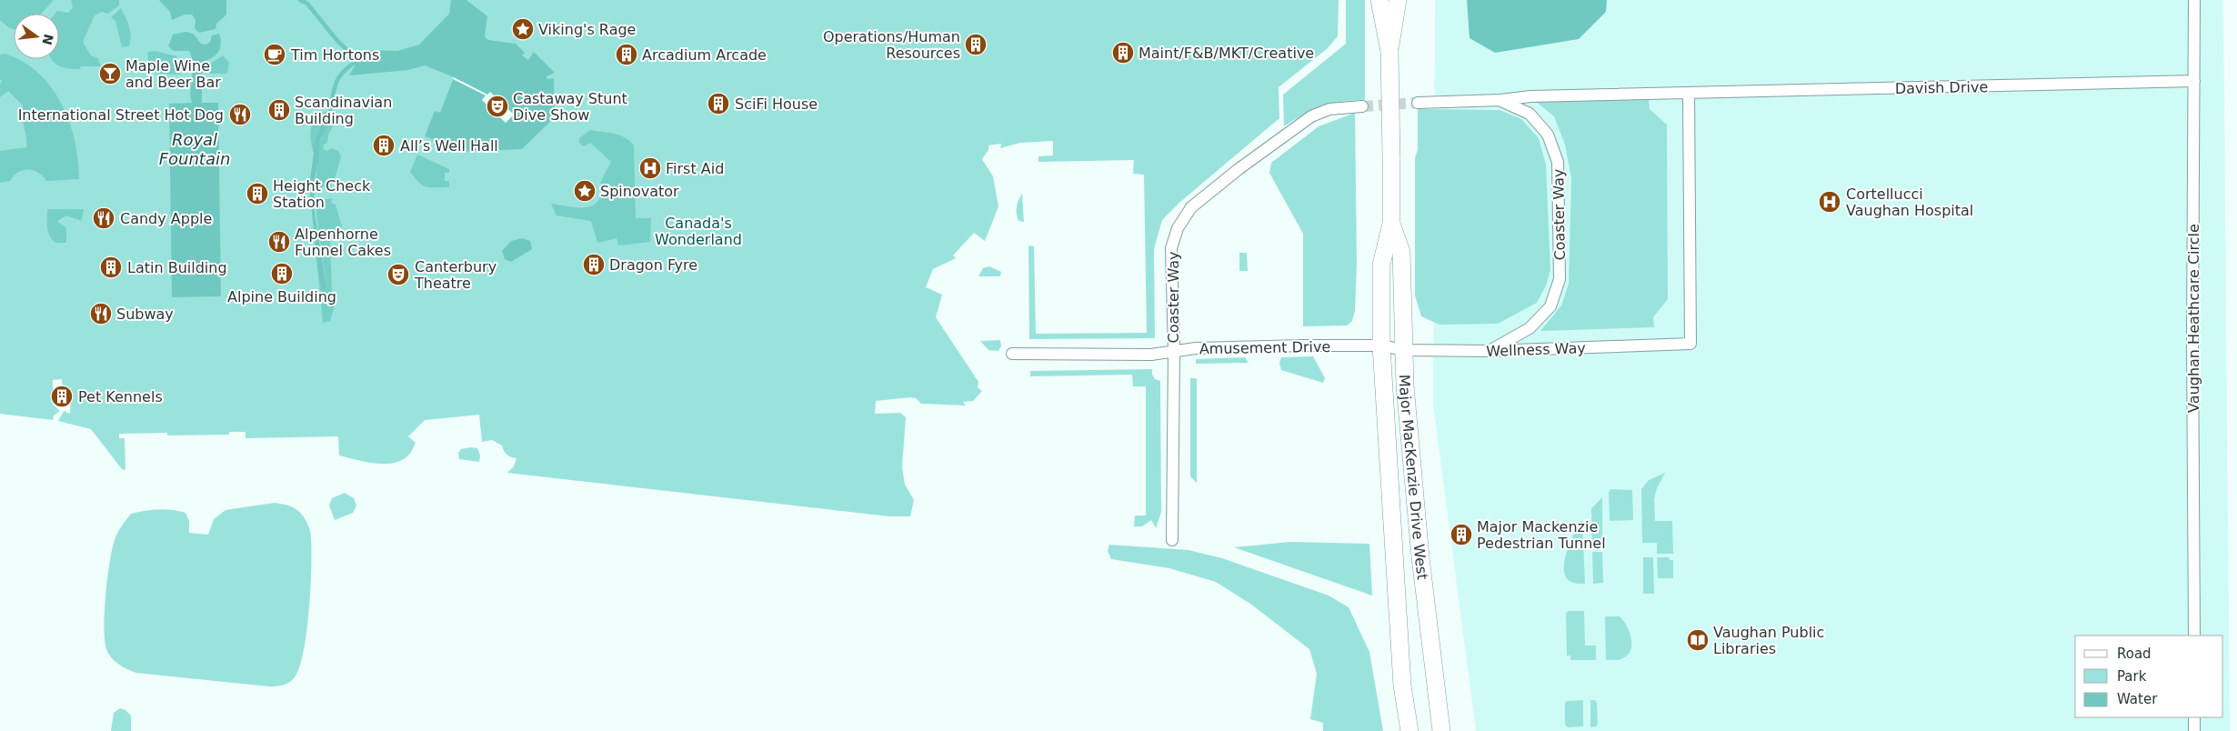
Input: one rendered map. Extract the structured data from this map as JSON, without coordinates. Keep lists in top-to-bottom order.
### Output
{
  "streets": {
    "main road": ["Major MacKenzie Drive West"],
    "street": [
      "Davish Drive",
      "Coaster Way",
      "Vaughan Heathcare Circle",
      "Amusement Drive",
      "Wellness Way"
    ]
  },
  "crossings": [
    ["Davish Drive", "Coaster Way"],
    ["Davish Drive", "Vaughan Heathcare Circle"],
    ["Davish Drive", "Wellness Way"],
    ["Coaster Way", "Amusement Drive"],
    ["Coaster Way", "Wellness Way"],
    ["Amusement Drive", "Wellness Way"],
    ["Amusement Drive", "Major MacKenzie Drive West"],
    ["Wellness Way", "Major MacKenzie Drive West"]
  ],
  "water": ["Royal Fountain"],
  "parks": ["Canada's Wonderland"],
  "places": {
    "place": ["Viking's Rage", "Spinovator"],
    "building": [
      "Operations/Human Resources",
      "Maint/F&B/MKT/Creative",
      "Arcadium Arcade",
      "SciFi House",
      "Scandinavian Building",
      "All’s Well Hall",
      "Height Check Station",
      "Dragon Fyre",
      "Latin Building",
      "Alpine Building",
      "Pet Kennels",
      "Major Mackenzie Pedestrian Tunnel"
    ],
    "cafe": ["Tim Hortons"],
    "bar": ["Maple Wine and Beer Bar"],
    "theatre": ["Castaway Stunt Dive Show", "Canterbury Theatre"],
    "restaurant": [
      "International Street Hot Dog",
      "Candy Apple",
      "Alpenhorne Funnel Cakes",
      "Subway"
    ],
    "hospital": ["First Aid", "Cortellucci Vaughan Hospital"],
    "library": ["Vaughan Public Libraries"]
  },
  "legend": ["Road", "Park", "Water"],
  "north": "right"
}
